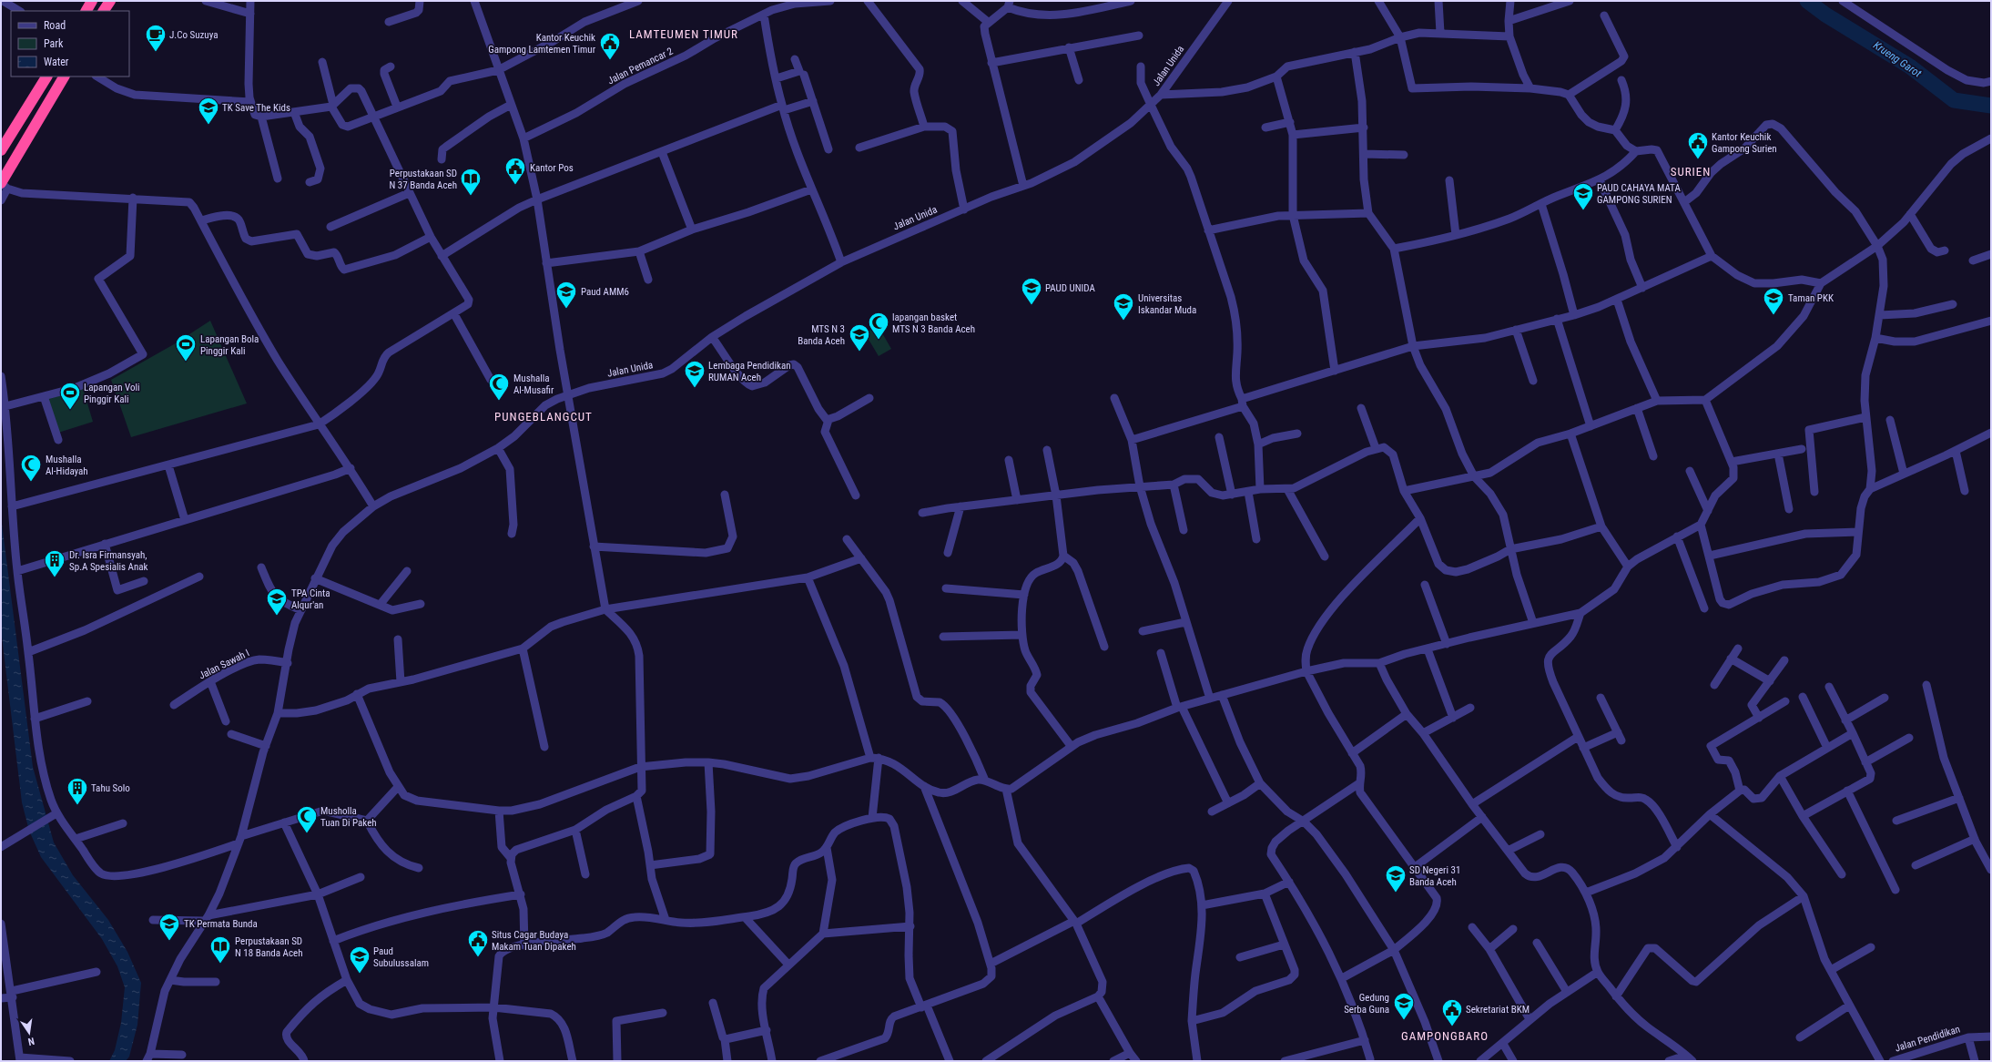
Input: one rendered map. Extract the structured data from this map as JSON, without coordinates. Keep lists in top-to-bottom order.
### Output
{
  "streets": {
    "street": [
      "Jalan Pemancar 2",
      "Jalan Unida",
      "Jalan Sawah I",
      "Jalan Pendidikan"
    ]
  },
  "crossings": [
    ["Jalan Unida", "Jalan Sawah I"]
  ],
  "districts": [
    "LAMTEUMEN TIMUR",
    "SURIEN",
    "PUNGEBLANGCUT",
    "GAMPONGBARO"
  ],
  "water": ["Krueng Garot"],
  "places": {
    "cafe": ["J.Co Suzuya"],
    "public building": [
      "Kantor Keuchik Gampong Lamtemen Timur",
      "Kantor Keuchik Gampong Surien",
      "Kantor Pos",
      "Situs Cagar Budaya Makam Tuan Dipakeh",
      "Sekretariat BKM"
    ],
    "school or university": [
      "TK Save The Kids",
      "PAUD CAHAYA MATA GAMPONG SURIEN",
      "PAUD UNIDA",
      "Paud AMM6",
      "Taman PKK",
      "Universitas Iskandar Muda",
      "MTS N 3 Banda Aceh",
      "Lembaga Pendidikan RUMAN Aceh",
      "TPA Cinta Alqur'an",
      "SD Negeri 31 Banda Aceh",
      "TK Permata Bunda",
      "Paud Subulussalam",
      "Gedung Serba Guna"
    ],
    "library": ["Perpustakaan SD N 37 Banda Aceh", "Perpustakaan SD N 18 Banda Aceh"],
    "mosque": [
      "lapangan basket MTS N 3 Banda Aceh",
      "Mushalla Al-Musafir",
      "Mushalla Al-Hidayah",
      "Musholla Tuan Di Pakeh"
    ],
    "sports": ["Lapangan Bola Pinggir Kali", "Lapangan Voli Pinggir Kali"],
    "building": ["Dr. Isra Firmansyah, Sp.A Spesialis Anak", "Tahu Solo"]
  },
  "legend": ["Road", "Park", "Water"],
  "north": "bottom"
}
